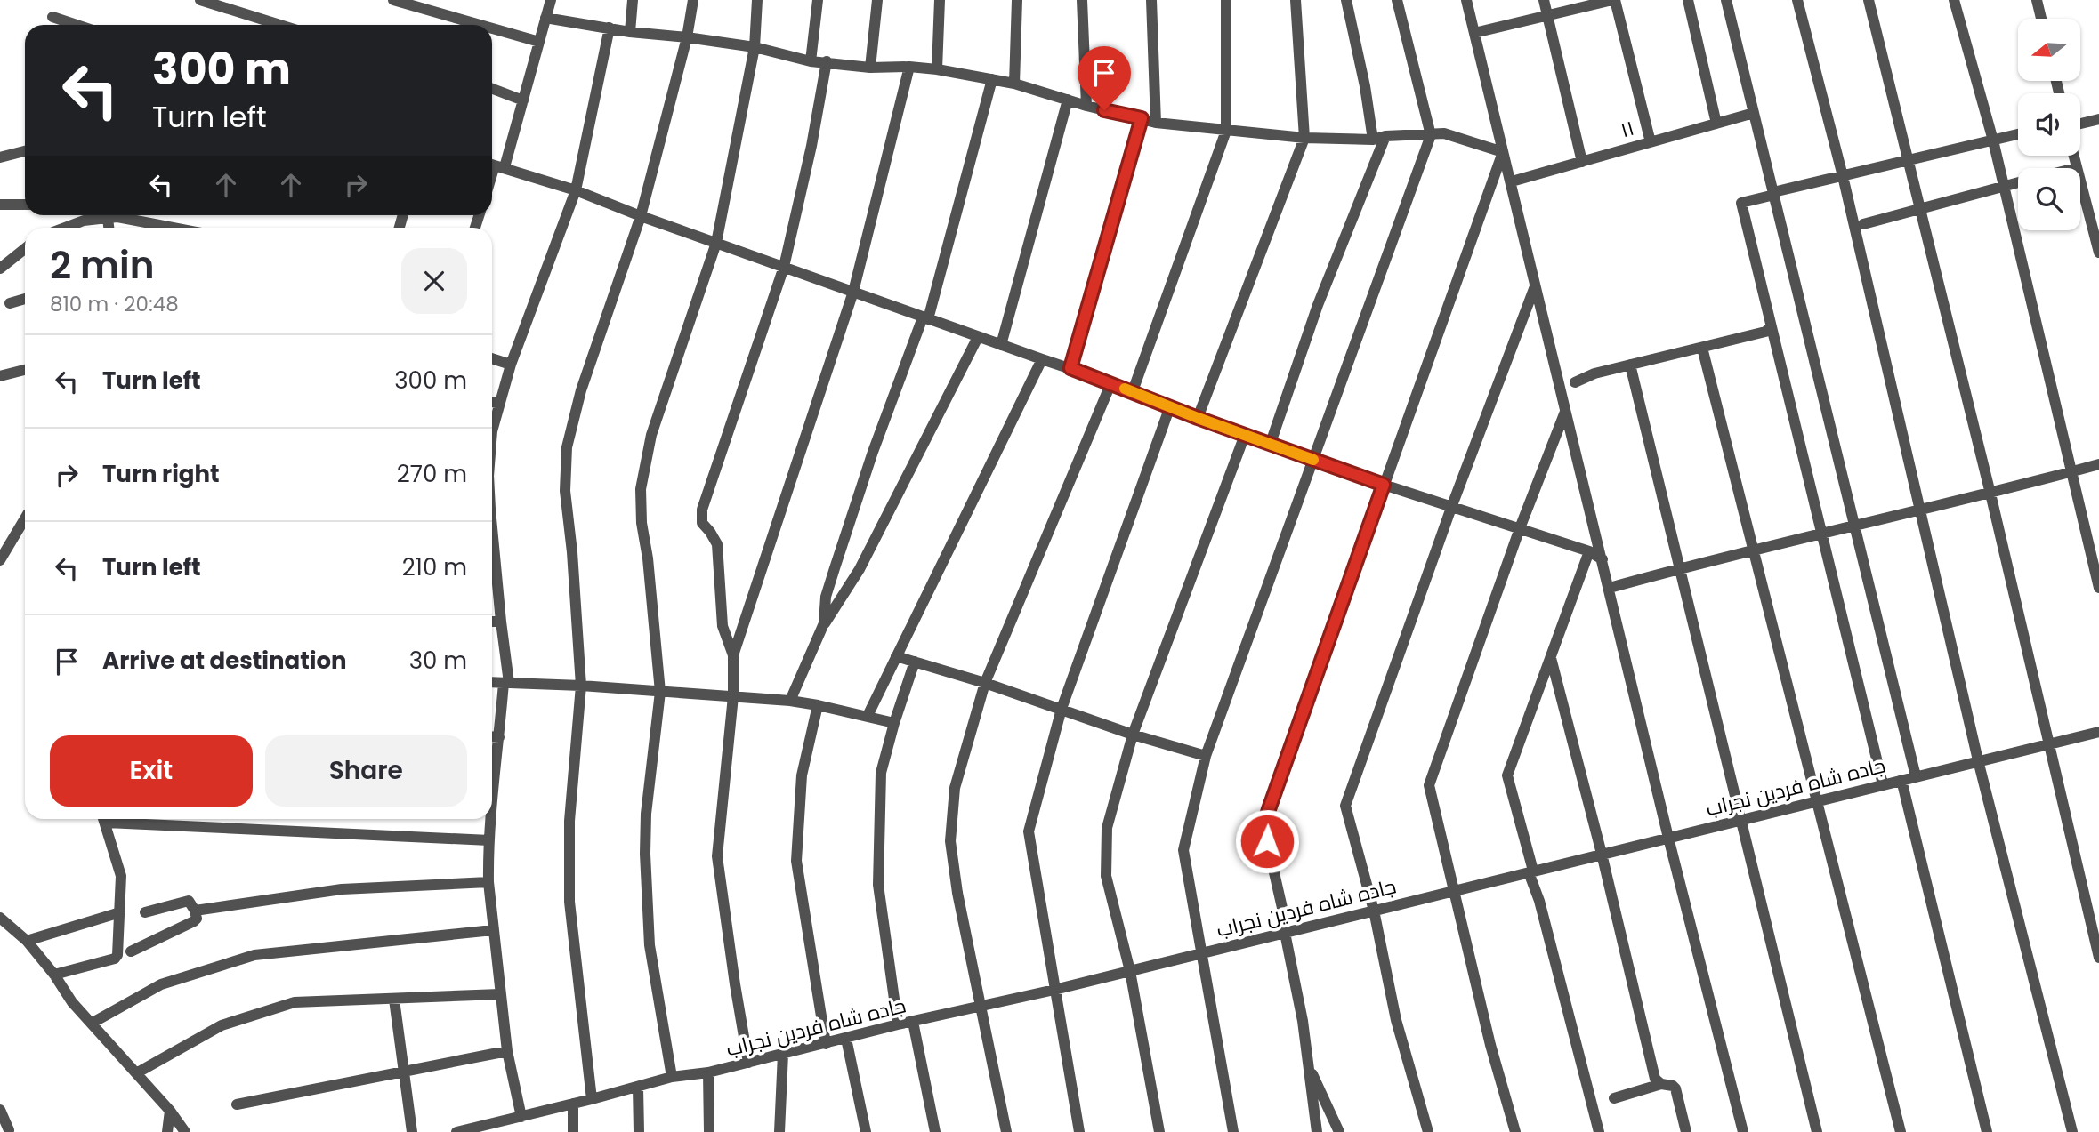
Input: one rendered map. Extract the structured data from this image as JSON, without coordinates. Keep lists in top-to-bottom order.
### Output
{
  "streets": {
    "street": ["۱۱", "جاده شاه فردین نجراب"]
  },
  "north": "left",
  "page": {
    "turn": ["300 m", "Turn left"],
    "heading": ["2 min", "810 m · 20:48"],
    "list": [
      {
        "name": "Turn left",
        "value": "300 m"
      },
      {
        "name": "Turn right",
        "value": "270 m"
      },
      {
        "name": "Turn left",
        "value": "210 m"
      },
      {
        "name": "Arrive at destination",
        "value": "30 m"
      }
    ],
    "buttons": ["Exit", "Share"]
  }
}
